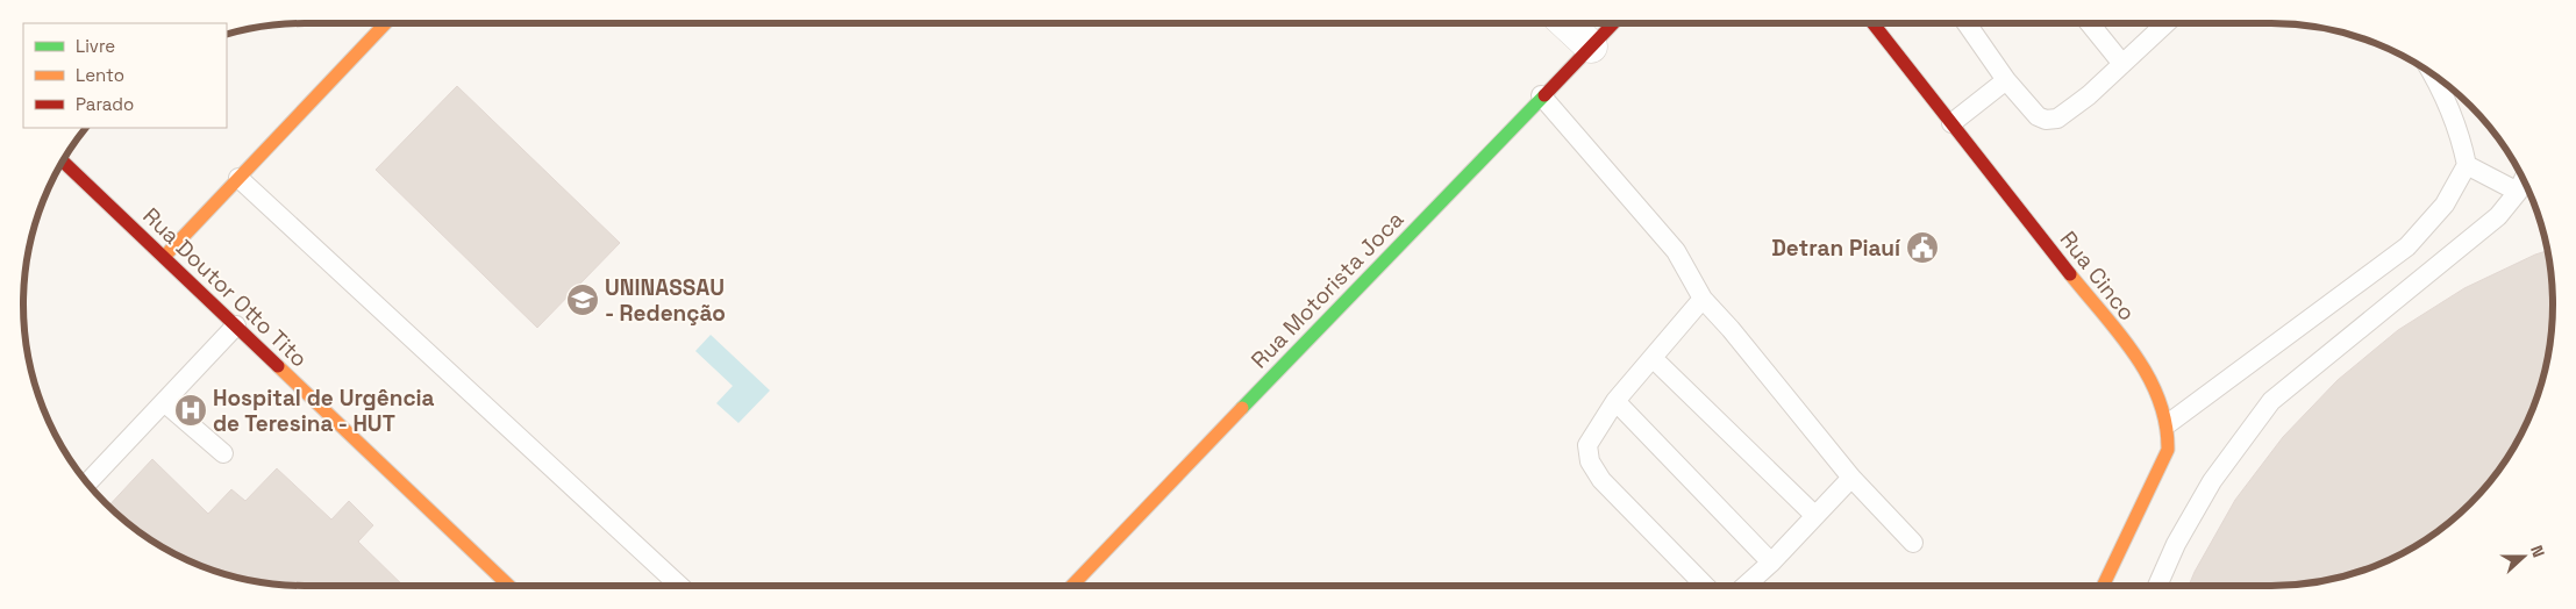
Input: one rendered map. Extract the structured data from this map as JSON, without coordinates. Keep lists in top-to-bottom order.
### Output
{
  "streets": {
    "street": ["Rua Cinco", "Rua Doutor Otto Tito", "Rua Motorista Joca"]
  },
  "places": {
    "public building": ["Detran Piauí"],
    "school or university": ["UNINASSAU - Redenção"],
    "hospital": ["Hospital de Urgência de Teresina - HUT"]
  },
  "legend": ["Livre", "Lento", "Parado"],
  "north": "right"
}
